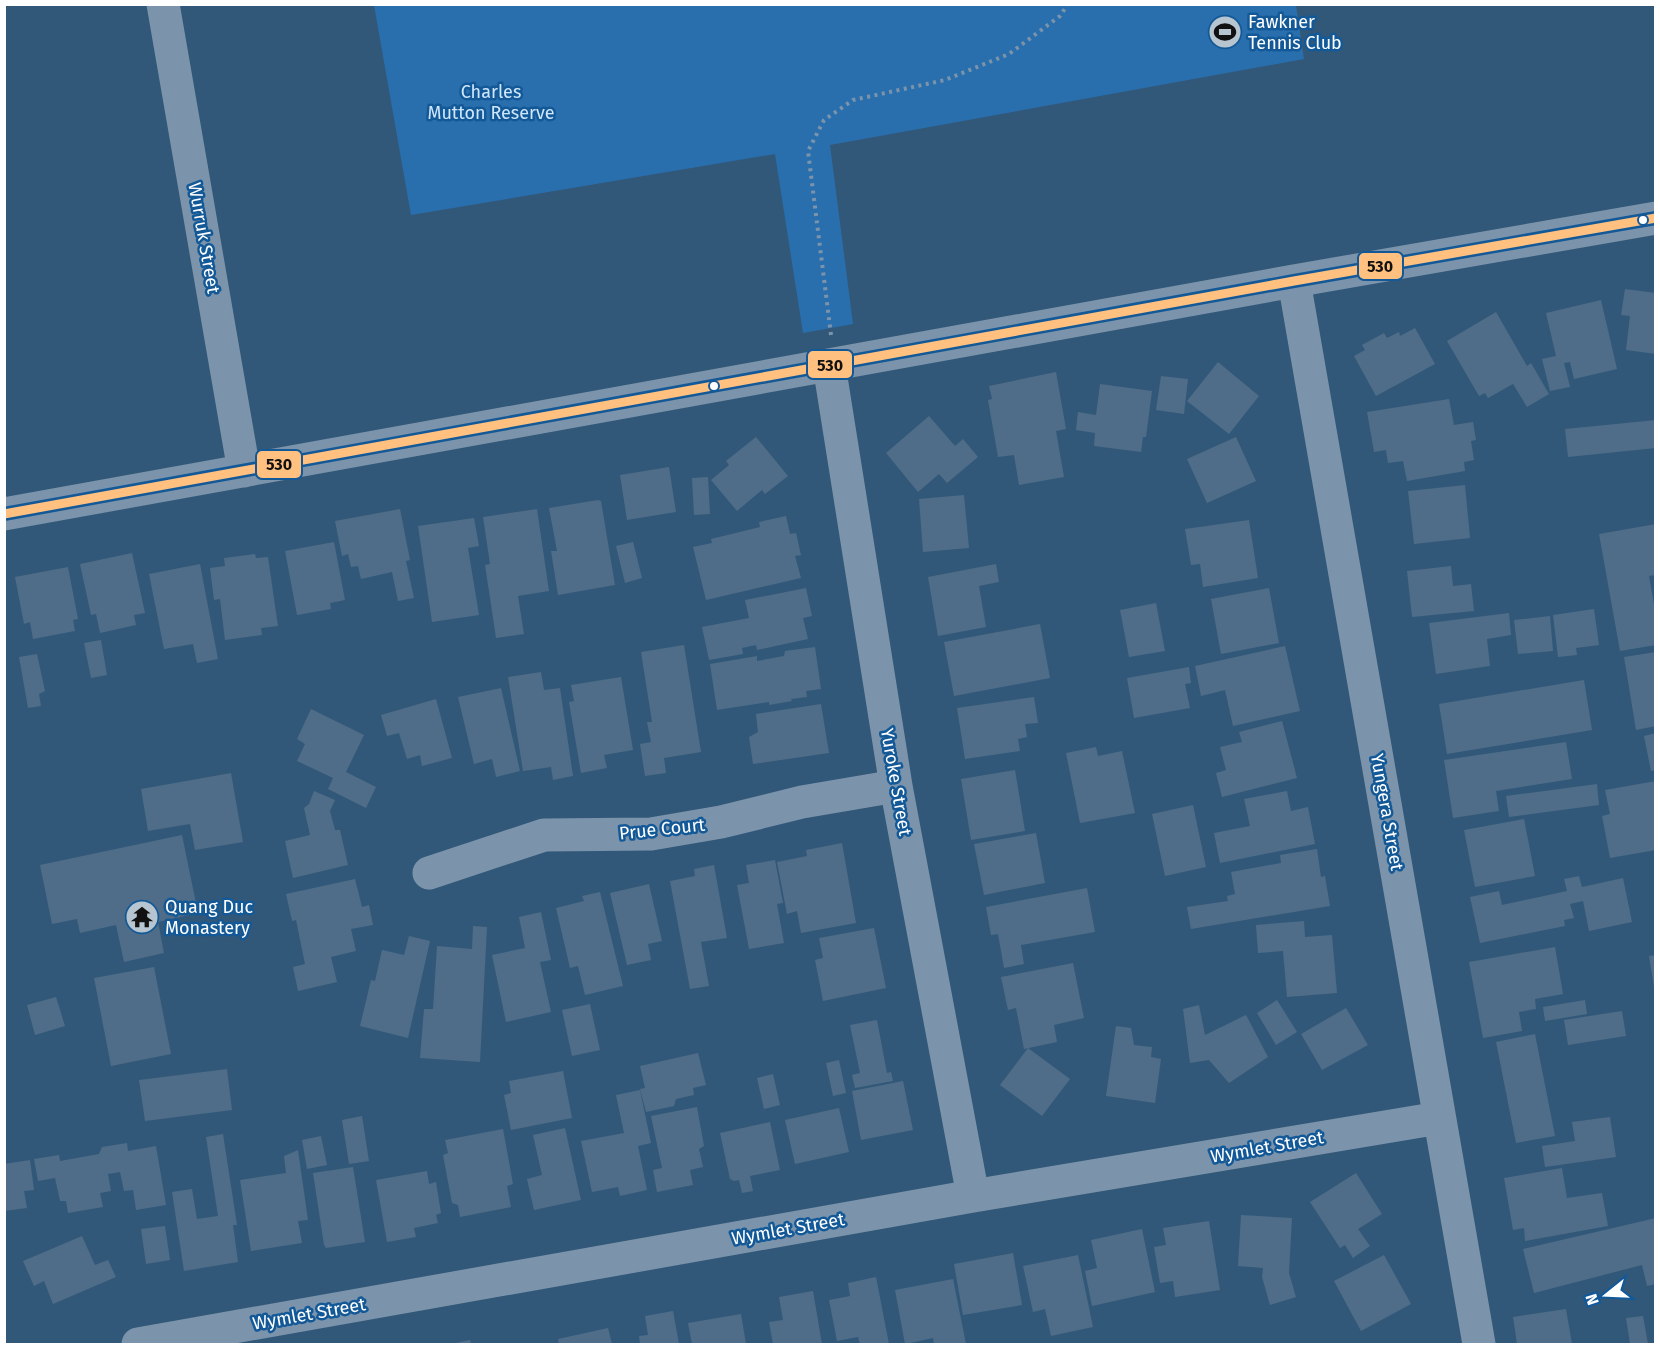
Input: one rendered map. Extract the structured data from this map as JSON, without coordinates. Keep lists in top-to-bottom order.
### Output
{
  "streets": {
    "street": [
      "Wurruk Street",
      "Yuroke Street",
      "Yungera Street",
      "Prue Court",
      "Wymlet Street"
    ]
  },
  "crossings": [
    ["Yuroke Street", "Prue Court"],
    ["Yuroke Street", "Wymlet Street"],
    ["Yungera Street", "Wymlet Street"]
  ],
  "parks": ["Charles Mutton Reserve"],
  "places": {
    "sports": ["Fawkner Tennis Club"],
    "temple": ["Quang Duc Monastery"]
  },
  "lines": ["transit line 530"],
  "north": "left"
}
